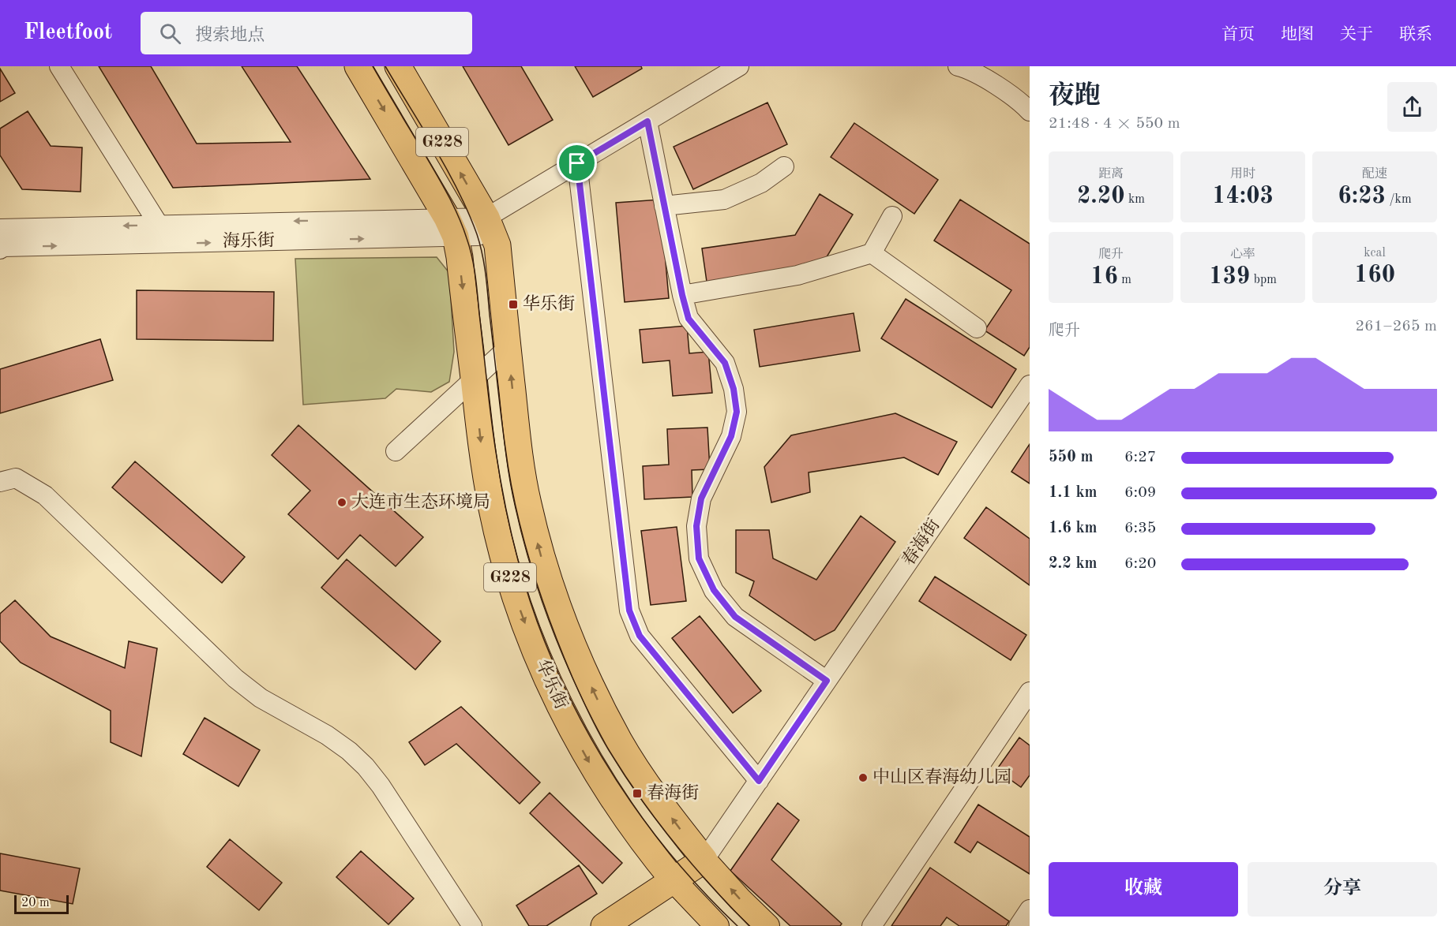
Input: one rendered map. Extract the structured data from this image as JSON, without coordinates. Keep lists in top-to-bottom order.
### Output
{
  "streets": {
    "highway": ["G228", "春海街", "华乐街"],
    "street": ["海乐街"]
  },
  "crossings": [
    ["海乐街", "华乐街"],
    ["春海街", "华乐街"]
  ],
  "places": {
    "transit": ["华乐街", "春海街"],
    "other": ["大连市生态环境局", "中山区春海幼儿园"]
  },
  "scale_bar": "20 m",
  "page": {
    "header": "Fleetfoot",
    "search": "搜索地点",
    "nav": [
      "首页",
      "地图",
      "关于",
      "联系"
    ],
    "heading": ["夜跑", "21:48 · 4 × 550 m"],
    "stats": [
      ["距离", "2.20 km"],
      ["用时", "14:03"],
      ["配速", "6:23 /km"],
      ["爬升", "16 m"],
      ["心率", "139 bpm"],
      ["kcal", "160"]
    ],
    "chart": ["爬升", "261–265 m"],
    "list": [
      {
        "name": "550 m",
        "note": "6:27"
      },
      {
        "name": "1.1 km",
        "note": "6:09"
      },
      {
        "name": "1.6 km",
        "note": "6:35"
      },
      {
        "name": "2.2 km",
        "note": "6:20"
      }
    ],
    "buttons": ["收藏", "分享"],
    "scale": "20 m"
  }
}
